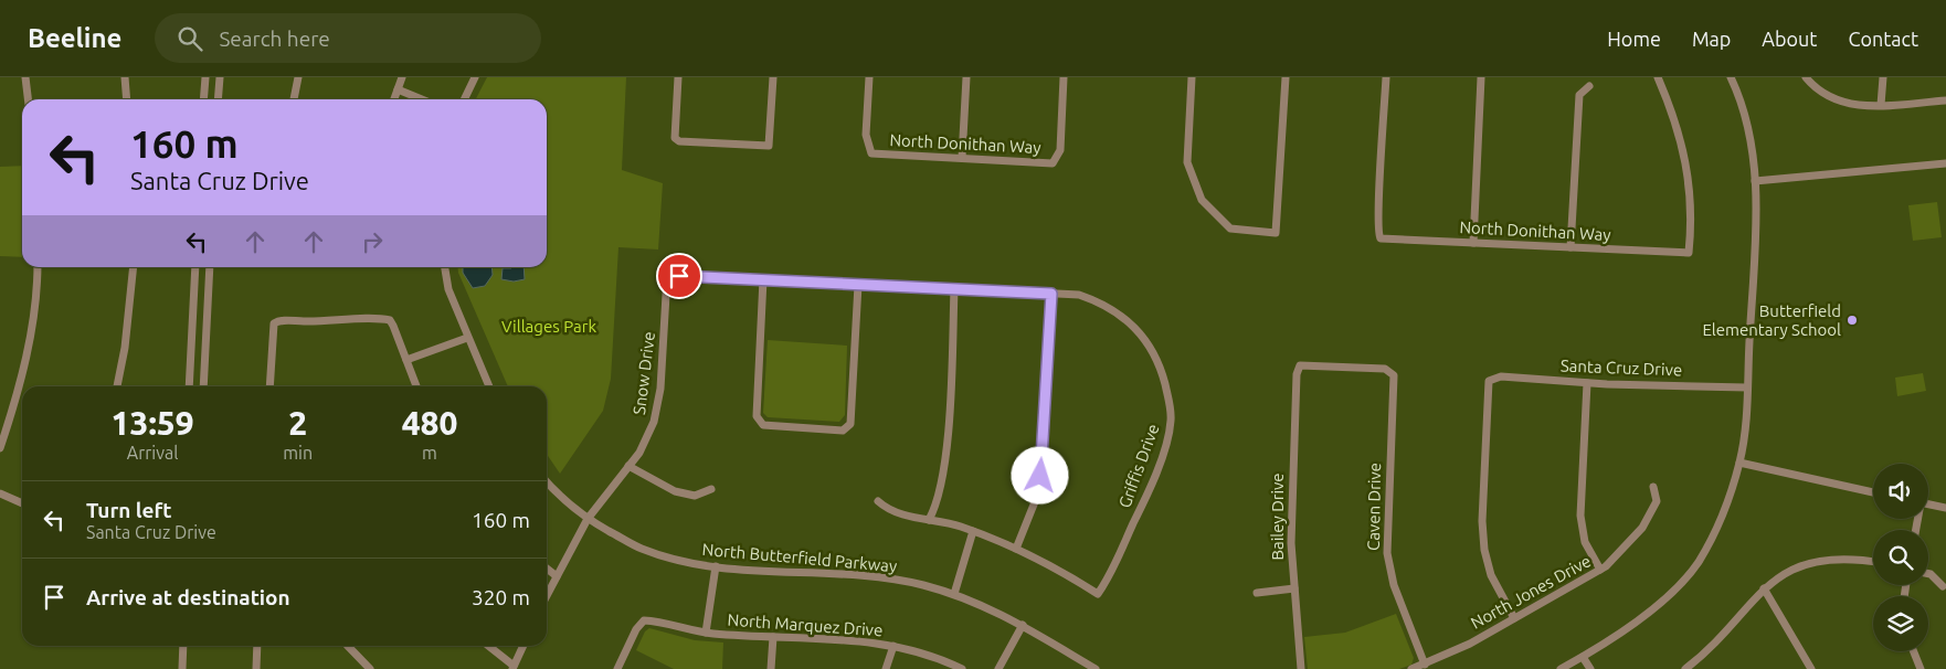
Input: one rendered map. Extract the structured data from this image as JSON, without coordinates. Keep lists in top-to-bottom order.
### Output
{
  "streets": {
    "street": [
      "North Donithan Way",
      "Santa Cruz Drive",
      "Snow Drive",
      "Griffis Drive",
      "Caven Drive",
      "Bailey Drive",
      "North Butterfield Parkway",
      "North Jones Drive",
      "North Marquez Drive"
    ]
  },
  "crossings": [
    ["Santa Cruz Drive", "North Jones Drive"],
    ["Snow Drive", "North Butterfield Parkway"],
    ["Caven Drive", "Bailey Drive"],
    ["Caven Drive", "North Jones Drive"]
  ],
  "parks": ["Villages Park"],
  "places": ["Butterfield Elementary School"],
  "page": {
    "header": "Beeline",
    "search": "Search here",
    "nav": [
      "Home",
      "Map",
      "About",
      "Contact"
    ],
    "turn": ["160 m", "Santa Cruz Drive"],
    "eta": [
      "13:59",
      "Arrival",
      "2",
      "min",
      "480",
      "m"
    ],
    "list": [
      {
        "name": "Turn left",
        "note": "Santa Cruz Drive",
        "value": "160 m"
      },
      {
        "name": "Arrive at destination",
        "value": "320 m"
      }
    ]
  }
}
